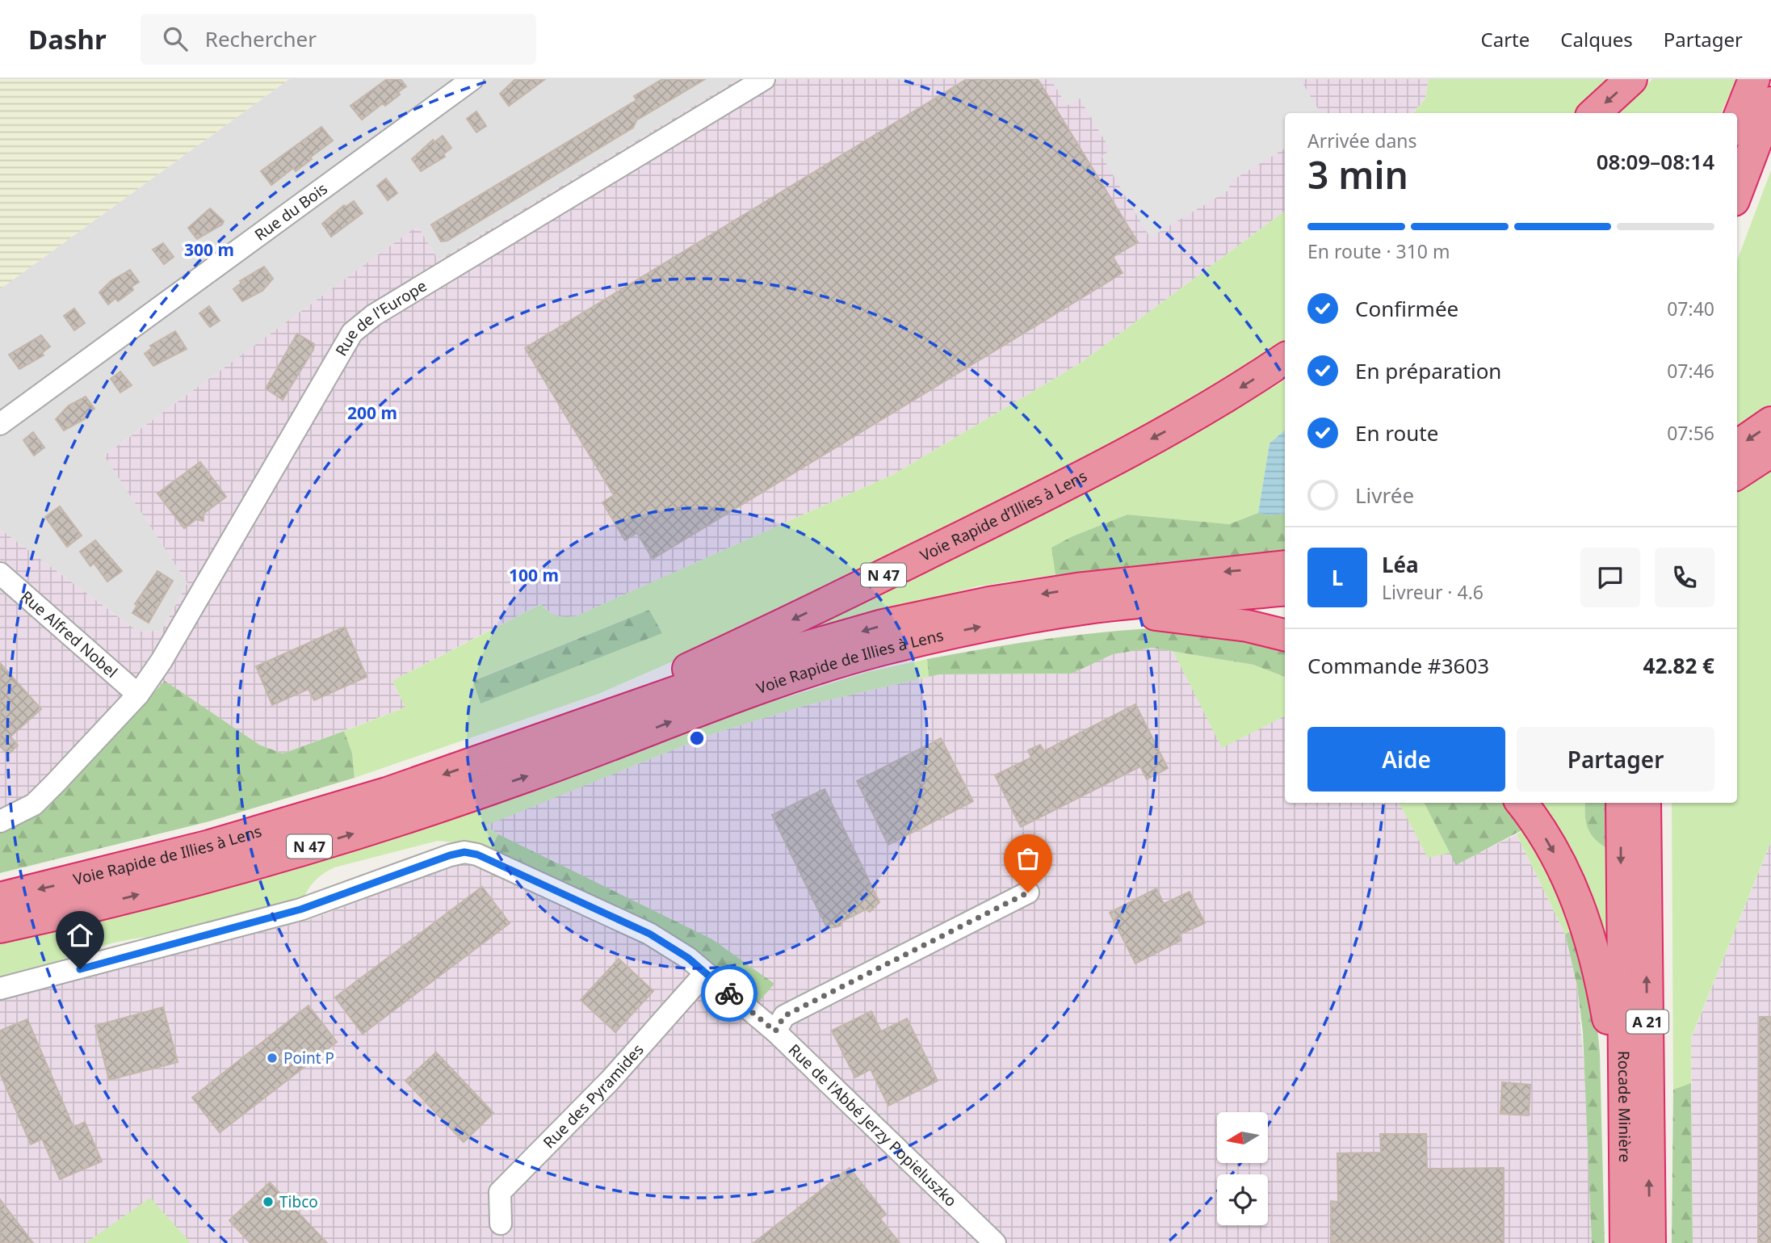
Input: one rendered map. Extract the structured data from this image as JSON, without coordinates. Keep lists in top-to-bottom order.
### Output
{
  "streets": {
    "highway": [
      "Voie Rapide d’Illies à Lens",
      "N 47",
      "Voie Rapide de Illies à Lens",
      "A 21",
      "Rocade Minière"
    ],
    "street": [
      "Rue du Bois",
      "Rue de l'Europe",
      "Rue Alfred Nobel",
      "Rue des Pyramides",
      "Rue de l'Abbé Jerzy Popieluszko"
    ]
  },
  "crossings": [
    ["Rue de l'Europe", "Rue Alfred Nobel"],
    ["Voie Rapide d’Illies à Lens", "Voie Rapide de Illies à Lens"],
    ["N 47", "Voie Rapide de Illies à Lens"],
    ["Rue des Pyramides", "Rue de l'Abbé Jerzy Popieluszko"]
  ],
  "one_way": ["Voie Rapide d’Illies à Lens"],
  "places": ["Point P", "Tibco"],
  "north": "left",
  "page": {
    "header": "Dashr",
    "search": "Rechercher",
    "nav": ["Carte", "Calques", "Partager"],
    "heading": ["3 min", "Arrivée dans", "08:09–08:14"],
    "panel": [
      "Léa",
      "Livreur · 4.6",
      "Commande #3603",
      "42.82 €"
    ],
    "bar": "En route · 310 m",
    "list": [
      ["Confirmée", "07:40"],
      ["En préparation", "07:46"],
      ["En route", "07:56"],
      "Livrée"
    ],
    "round": "L",
    "buttons": ["Aide", "Partager"]
  },
  "rings": ["300 m", "200 m", "100 m"]
}
